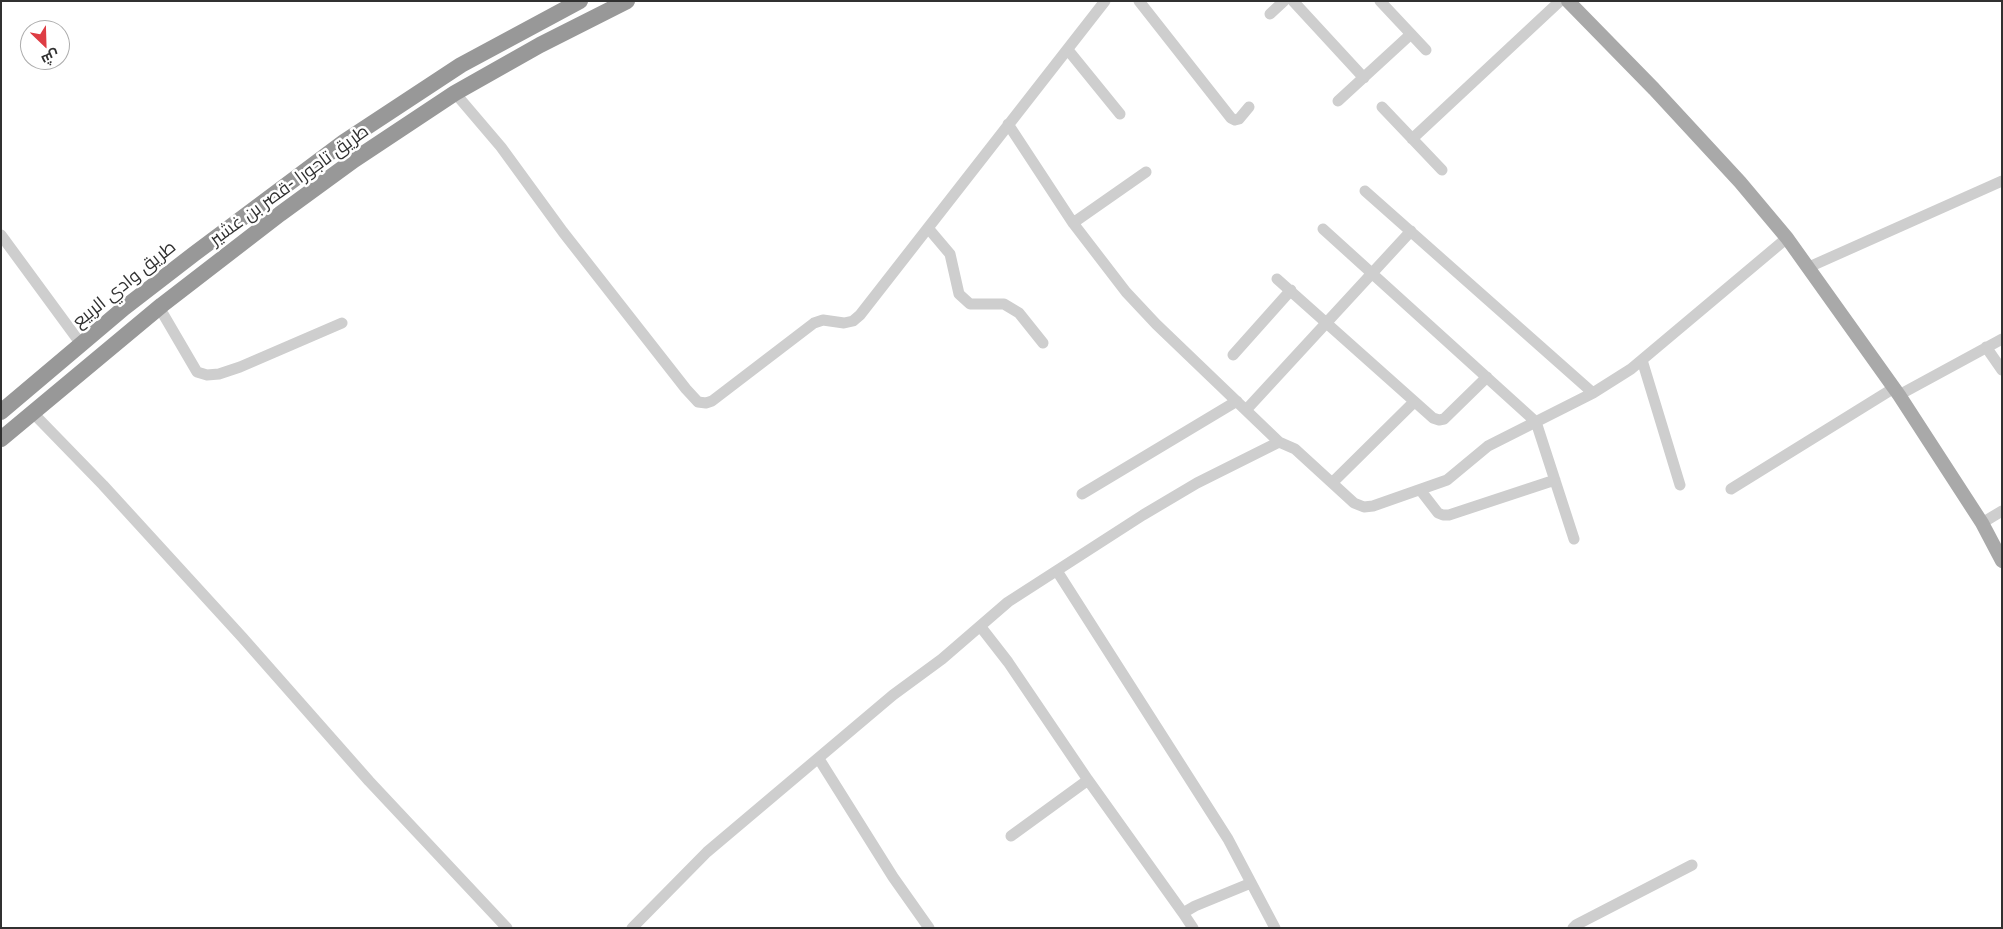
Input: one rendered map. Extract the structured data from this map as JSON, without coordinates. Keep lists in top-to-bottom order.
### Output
{
  "streets": {
    "highway": ["طريق تاجورا -قصر بن غشير", "طريق وادي الربيع"]
  },
  "north": "bottom right"
}
